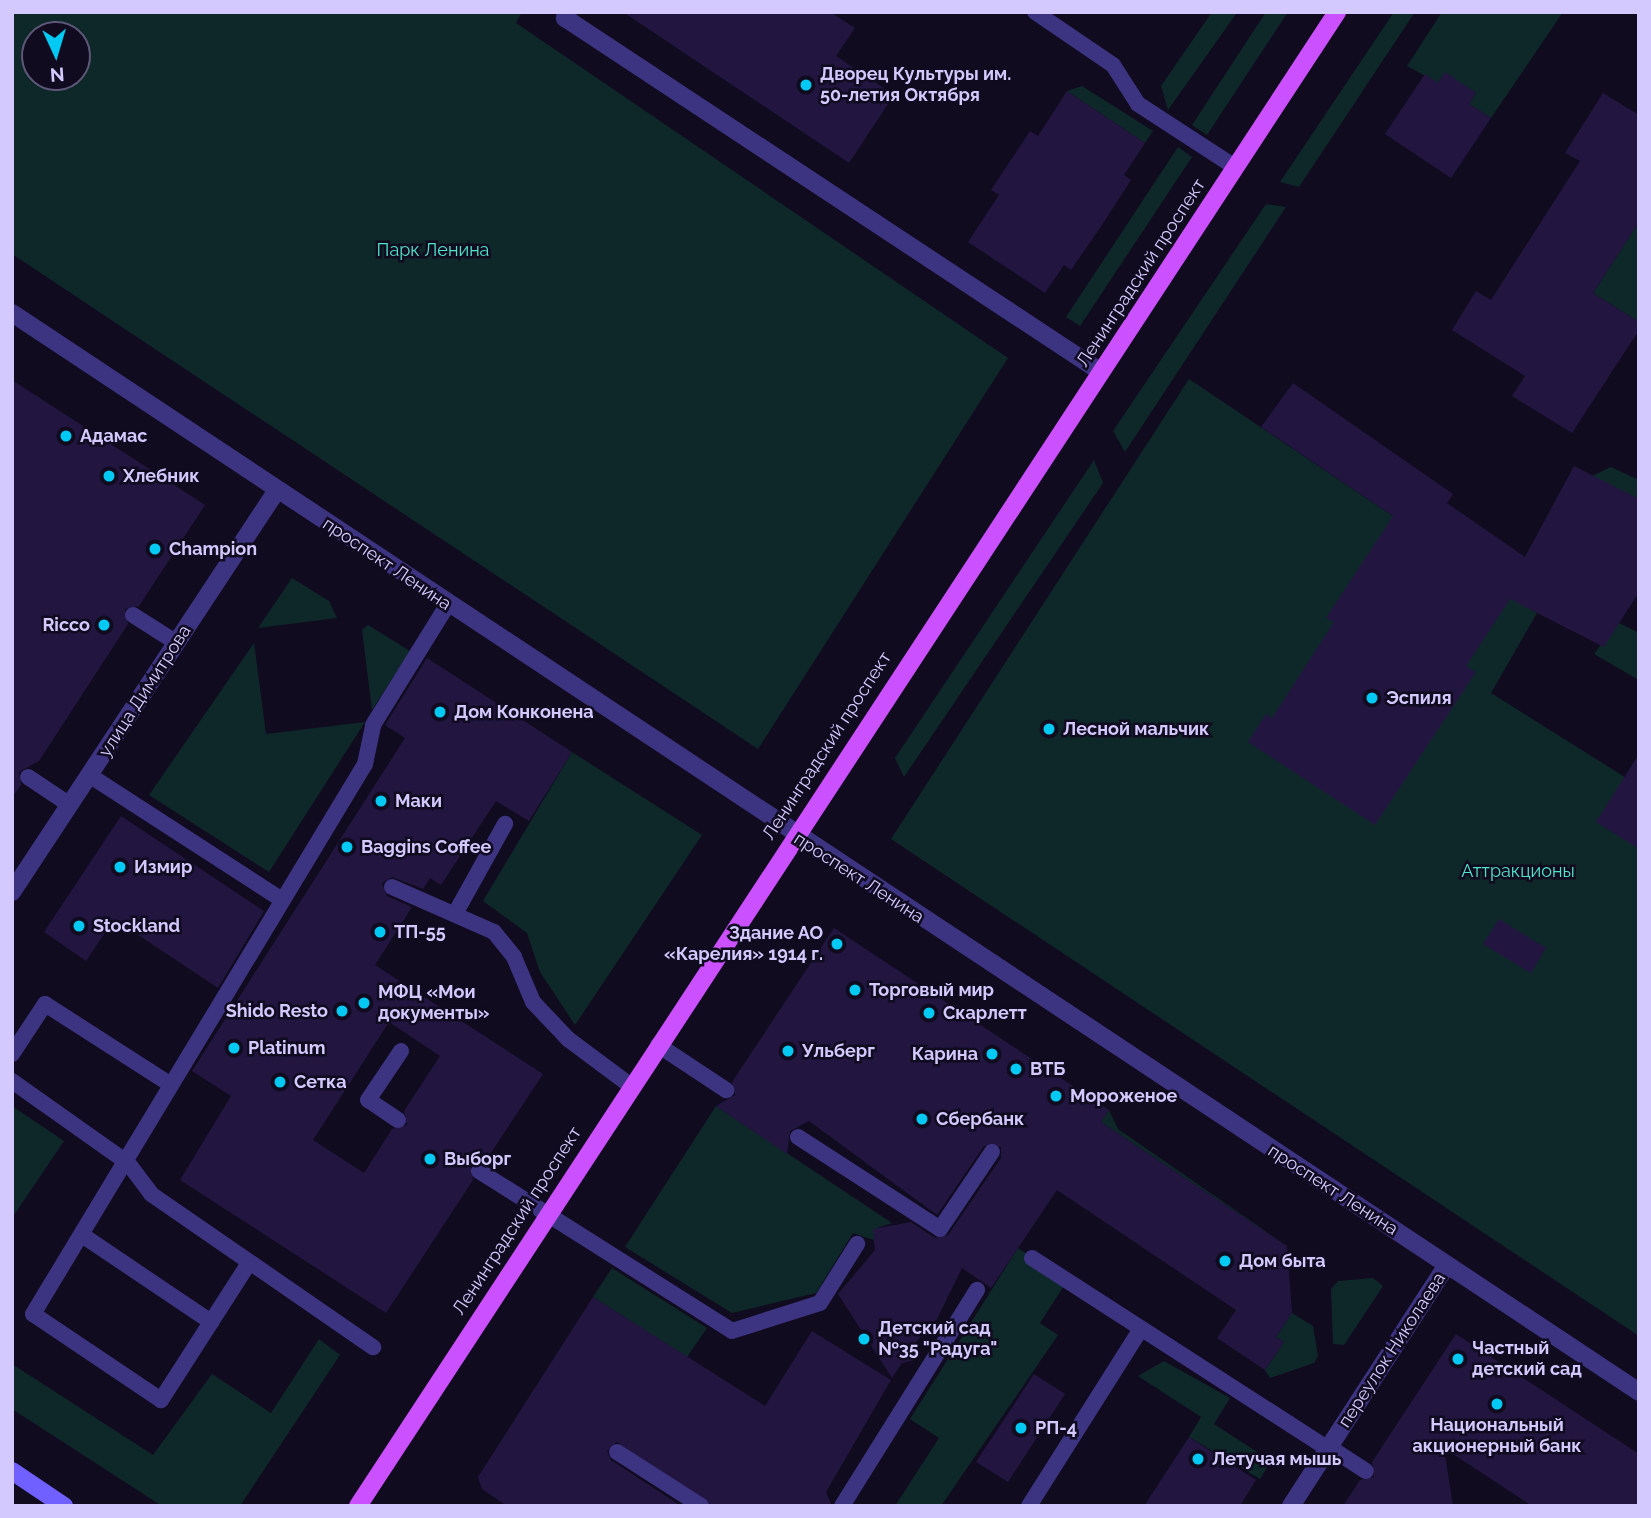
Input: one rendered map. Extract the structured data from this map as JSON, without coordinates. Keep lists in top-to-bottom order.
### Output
{
  "streets": {
    "main road": ["Ленинградский проспект"],
    "street": ["проспект Ленина", "улица Димитрова", "переулок Николаева"]
  },
  "crossings": [
    ["Ленинградский проспект", "проспект Ленина"],
    ["проспект Ленина", "улица Димитрова"],
    ["проспект Ленина", "переулок Николаева"]
  ],
  "parks": ["Парк Ленина", "Аттракционы"],
  "places": [
    "Дворец Культуры им. 50-летия Октября",
    "Адамас",
    "Хлебник",
    "Champion",
    "Ricco",
    "Эспиля",
    "Дом Конконена",
    "Лесной мальчик",
    "Маки",
    "Baggins Coffee",
    "Измир",
    "Stockland",
    "ТП-55",
    "Здание АО «Карелия» 1914 г.",
    "Торговый мир",
    "МФЦ «Мои документы»",
    "Shido Resto",
    "Скарлетт",
    "Platinum",
    "Ульберг",
    "Карина",
    "ВТБ",
    "Сетка",
    "Мороженое",
    "Сбербанк",
    "Выборг",
    "Дом быта",
    "Детский сад №35 \"Радуга\"",
    "Частный детский сад",
    "Национальный акционерный банк",
    "РП-4",
    "Летучая мышь"
  ],
  "north": "bottom"
}
